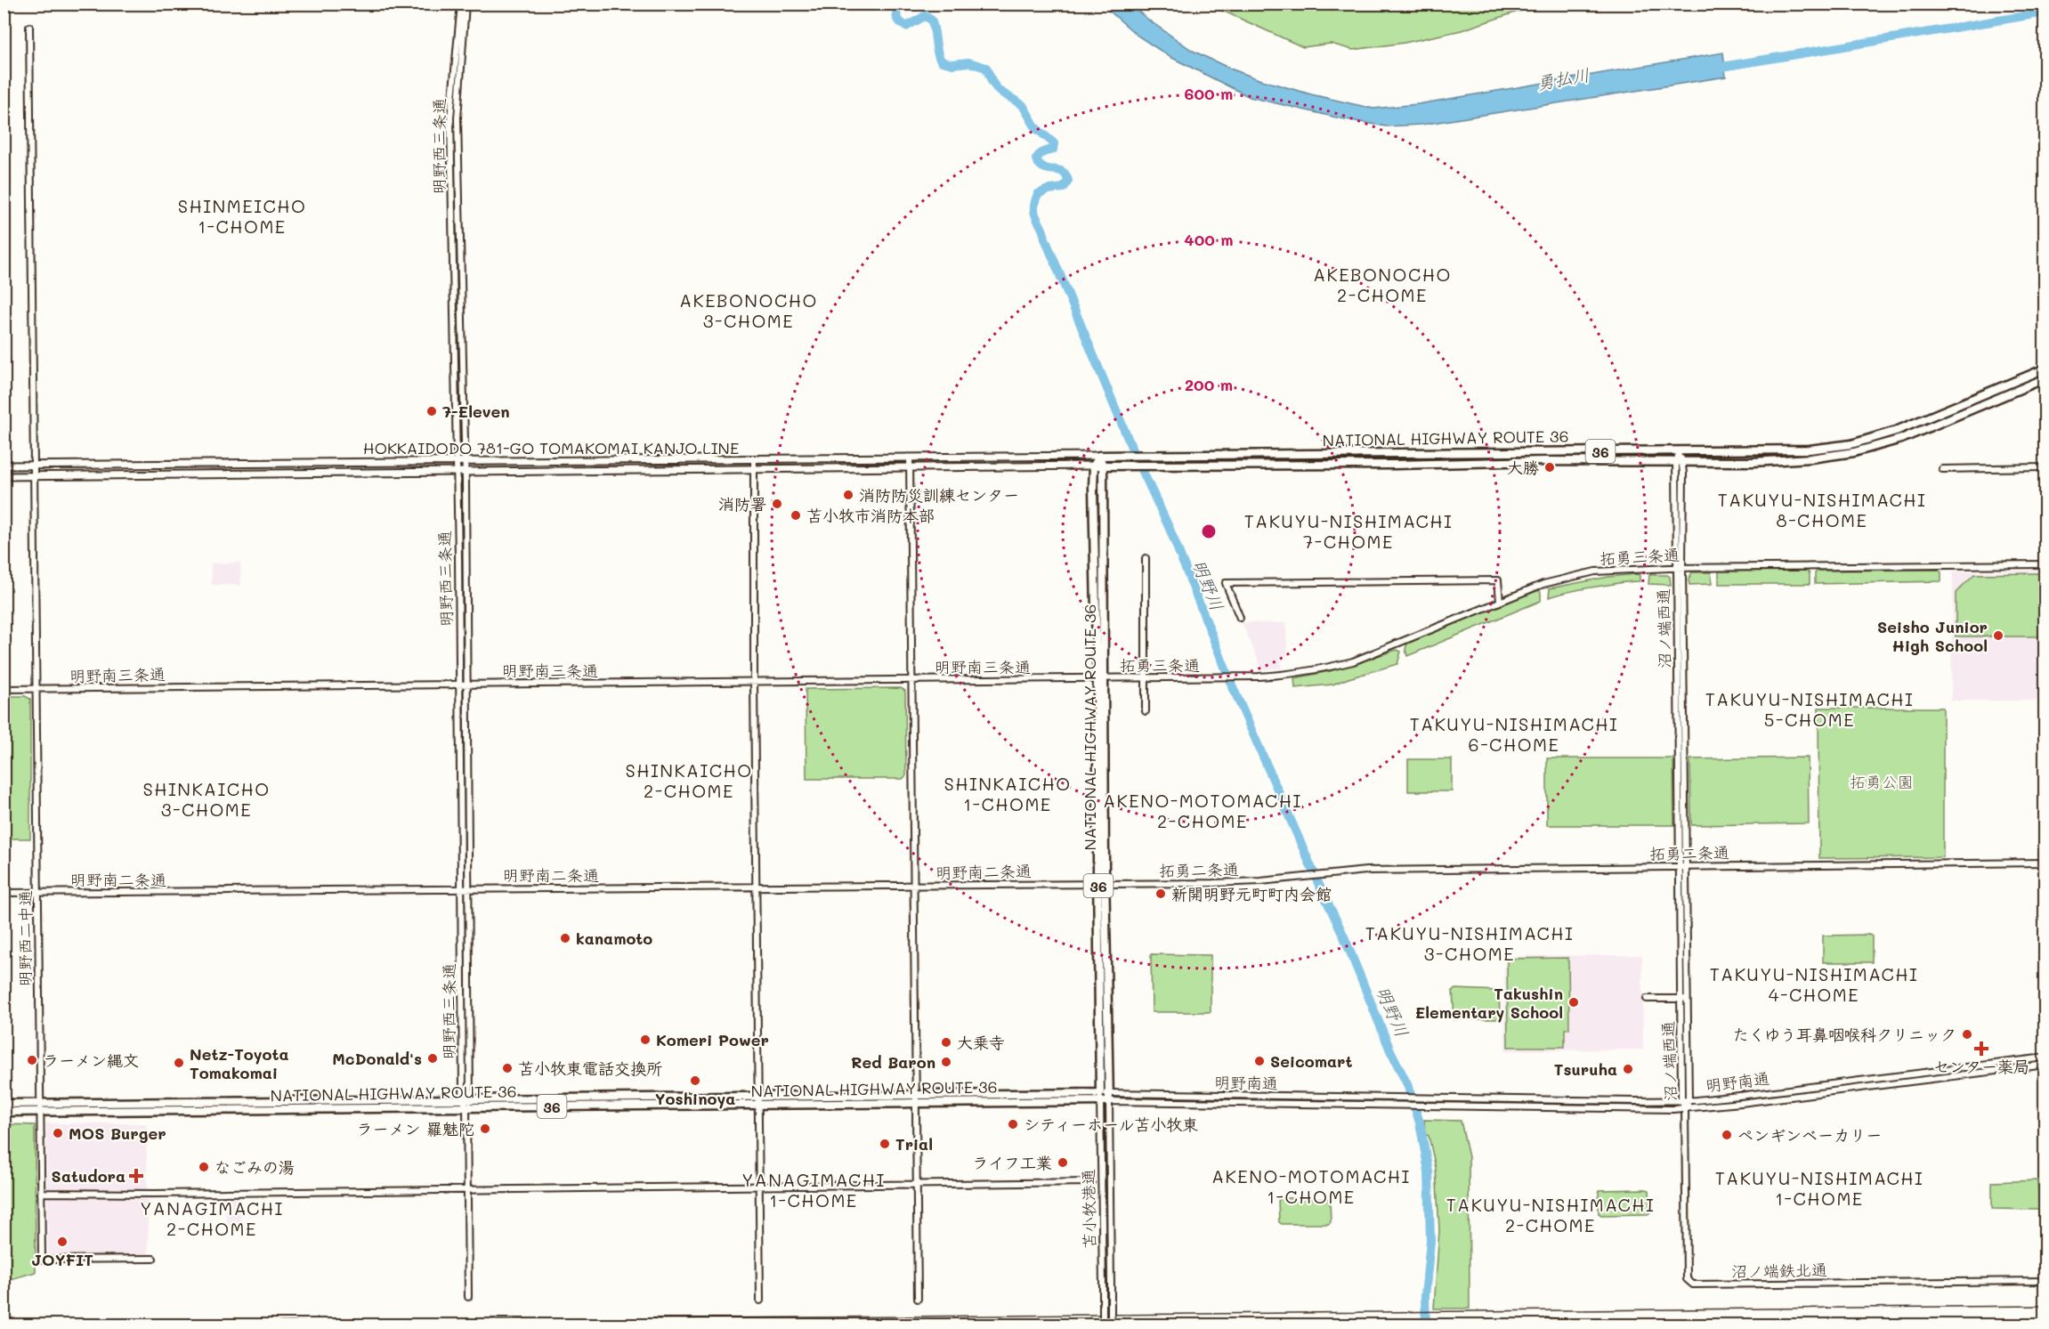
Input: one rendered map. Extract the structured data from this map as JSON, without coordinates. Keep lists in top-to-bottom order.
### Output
{
  "streets": {
    "highway": ["NATIONAL HIGHWAY ROUTE 36", "36"],
    "main road": ["HOKKAIDODO 781-GO TOMAKOMAI KANJO LINE"],
    "street": [
      "明野西三条通",
      "拓勇三条通",
      "沼ノ端西通",
      "明野南三条通",
      "拓勇二条通",
      "明野南二条通",
      "明野西二中通",
      "明野南通",
      "苫小牧港通",
      "沼ノ端鉄北通"
    ]
  },
  "crossings": [
    ["明野西三条通", "NATIONAL HIGHWAY ROUTE 36"],
    ["明野西三条通", "HOKKAIDODO 781-GO TOMAKOMAI KANJO LINE"],
    ["明野西三条通", "明野南三条通"],
    ["明野西三条通", "明野南二条通"],
    ["NATIONAL HIGHWAY ROUTE 36", "HOKKAIDODO 781-GO TOMAKOMAI KANJO LINE"],
    ["NATIONAL HIGHWAY ROUTE 36", "36"],
    ["NATIONAL HIGHWAY ROUTE 36", "拓勇三条通"],
    ["NATIONAL HIGHWAY ROUTE 36", "沼ノ端西通"],
    ["NATIONAL HIGHWAY ROUTE 36", "明野南三条通"],
    ["NATIONAL HIGHWAY ROUTE 36", "拓勇二条通"],
    ["NATIONAL HIGHWAY ROUTE 36", "明野南二条通"],
    ["NATIONAL HIGHWAY ROUTE 36", "明野西二中通"],
    ["NATIONAL HIGHWAY ROUTE 36", "明野南通"],
    ["NATIONAL HIGHWAY ROUTE 36", "苫小牧港通"],
    ["HOKKAIDODO 781-GO TOMAKOMAI KANJO LINE", "36"],
    ["HOKKAIDODO 781-GO TOMAKOMAI KANJO LINE", "明野西二中通"],
    ["拓勇三条通", "沼ノ端西通"],
    ["拓勇三条通", "明野南三条通"],
    ["沼ノ端西通", "拓勇二条通"],
    ["沼ノ端西通", "明野南通"],
    ["沼ノ端西通", "沼ノ端鉄北通"],
    ["明野南三条通", "明野西二中通"],
    ["拓勇二条通", "明野南二条通"],
    ["明野南二条通", "明野西二中通"],
    ["明野南通", "苫小牧港通"],
    ["明野南通", "沼ノ端鉄北通"]
  ],
  "districts": [
    "SHINMEICHO 1-CHOME",
    "AKEBONOCHO 2-CHOME",
    "AKEBONOCHO 3-CHOME",
    "TAKUYU-NISHIMACHI 8-CHOME",
    "TAKUYU-NISHIMACHI 7-CHOME",
    "TAKUYU-NISHIMACHI 5-CHOME",
    "TAKUYU-NISHIMACHI 6-CHOME",
    "SHINKAICHO 2-CHOME",
    "SHINKAICHO 1-CHOME",
    "SHINKAICHO 3-CHOME",
    "AKENO-MOTOMACHI 2-CHOME",
    "TAKUYU-NISHIMACHI 3-CHOME",
    "TAKUYU-NISHIMACHI 4-CHOME",
    "AKENO-MOTOMACHI 1-CHOME",
    "TAKUYU-NISHIMACHI 1-CHOME",
    "YANAGIMACHI 1-CHOME",
    "TAKUYU-NISHIMACHI 2-CHOME",
    "YANAGIMACHI 2-CHOME"
  ],
  "water": ["勇払川", "明野川"],
  "parks": ["拓勇公園"],
  "places": {
    "other": [
      "7-Eleven",
      "大勝",
      "消防防災訓練センター",
      "消防署",
      "苫小牧市消防本部",
      "Seisho Junior High School",
      "新開明野元町町内会館",
      "kanamoto",
      "Takushin Elementary School",
      "たくゆう耳鼻咽喉科クリニック",
      "Komeri Power",
      "大乗寺",
      "McDonald's",
      "ラーメン縄文",
      "Seicomart",
      "Red Baron",
      "Netz-Toyota Tomakomai",
      "苫小牧東電話交換所",
      "Tsuruha",
      "Yoshinoya",
      "シティーホール苫小牧東",
      "ラーメン 羅魅陀",
      "MOS Burger",
      "ペンギンベーカリー",
      "Trial",
      "ライフ工業",
      "なごみの湯",
      "JOYFIT"
    ],
    "health": ["センター薬局", "Satudora"]
  },
  "rings": ["600 m", "400 m", "200 m"]
}
